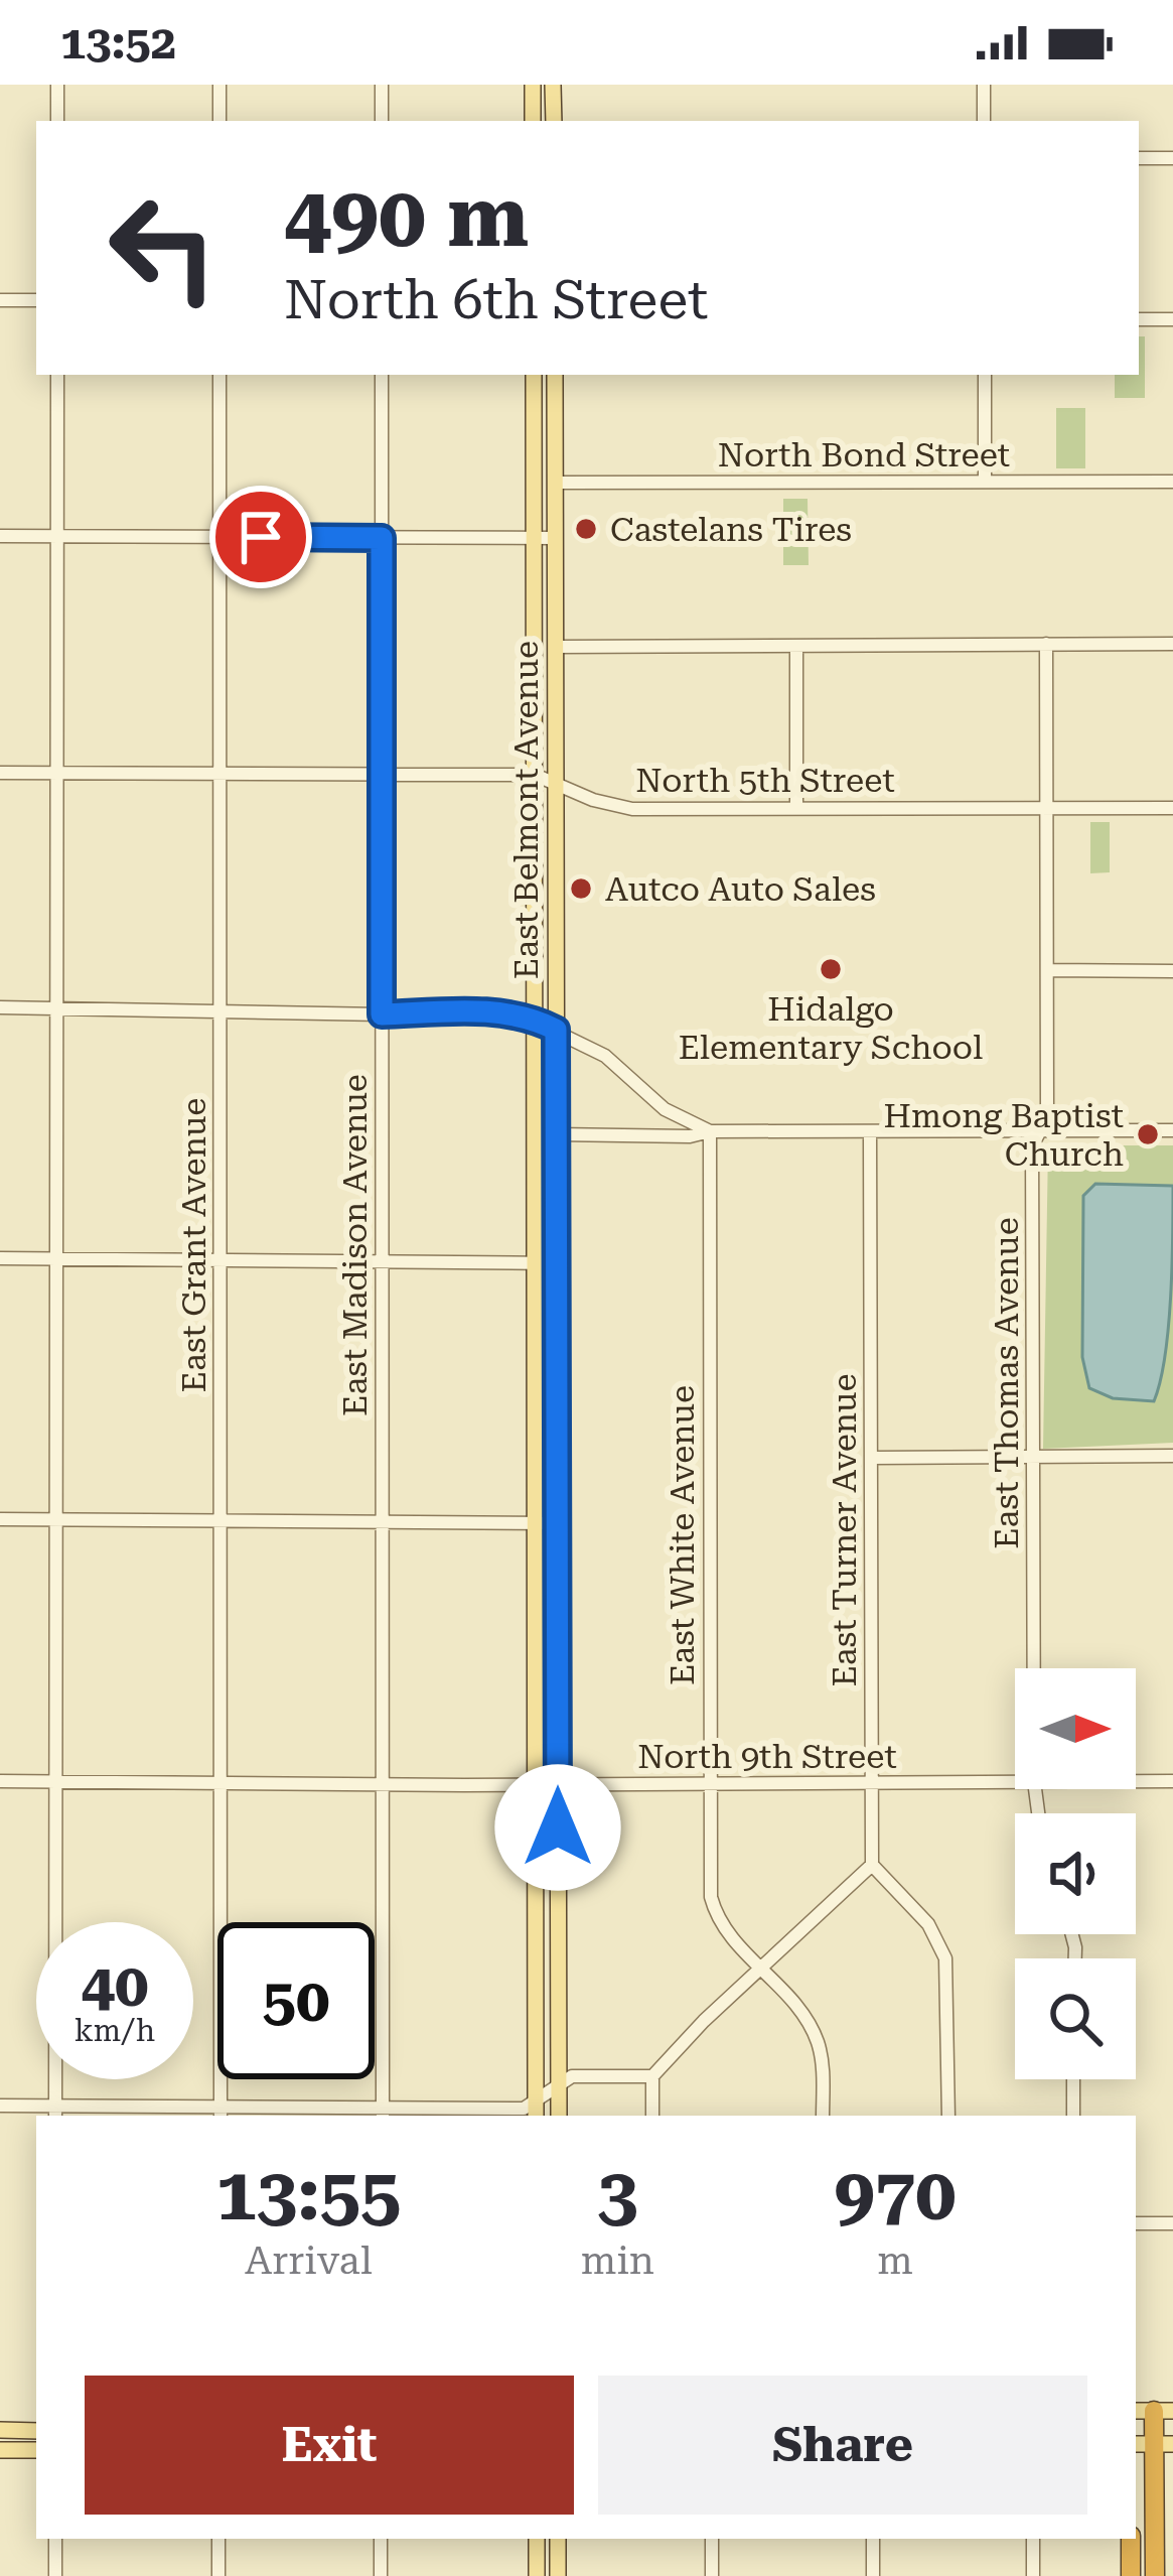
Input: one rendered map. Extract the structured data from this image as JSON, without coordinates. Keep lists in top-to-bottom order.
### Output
{
  "streets": {
    "main road": ["East Belmont Avenue"],
    "street": [
      "North Bond Street",
      "North 5th Street",
      "East Grant Avenue",
      "East Madison Avenue",
      "East Thomas Avenue",
      "East Turner Avenue",
      "East White Avenue",
      "North 9th Street"
    ]
  },
  "crossings": [
    ["North Bond Street", "East Belmont Avenue"],
    ["North 5th Street", "East Belmont Avenue"],
    ["North 5th Street", "East Grant Avenue"],
    ["North 5th Street", "East Madison Avenue"],
    ["North 5th Street", "East Thomas Avenue"],
    ["East Belmont Avenue", "North 9th Street"],
    ["East Grant Avenue", "North 9th Street"],
    ["East Madison Avenue", "North 9th Street"],
    ["East Turner Avenue", "North 9th Street"],
    ["East White Avenue", "North 9th Street"]
  ],
  "places": [
    "Castelans Tires",
    "Autco Auto Sales",
    "Hidalgo Elementary School",
    "Hmong Baptist Church"
  ],
  "north": "right",
  "page": {
    "status": "13:52",
    "turn": ["490 m", "North 6th Street"],
    "speed": "40 km/h",
    "limit": "50",
    "eta": [
      "13:55",
      "Arrival",
      "3",
      "min",
      "970",
      "m"
    ],
    "buttons": ["Exit", "Share"]
  }
}
